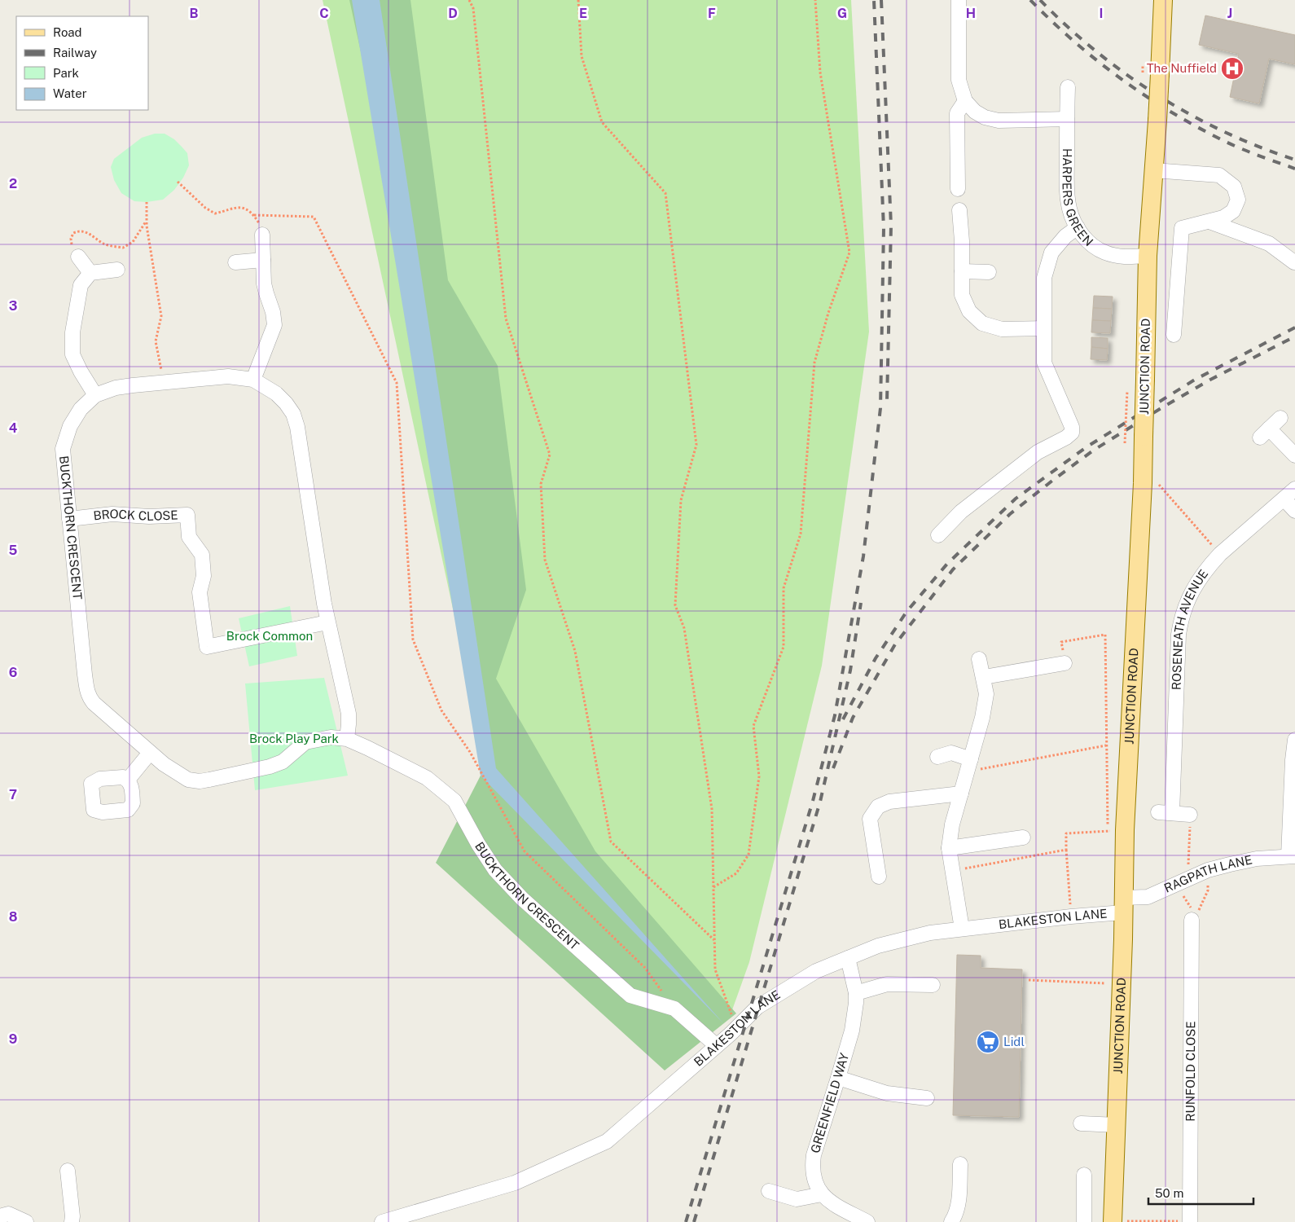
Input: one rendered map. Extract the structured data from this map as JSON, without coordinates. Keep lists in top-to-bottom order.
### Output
{
  "streets": {
    "main road": ["JUNCTION ROAD"],
    "street": [
      "HARPERS GREEN",
      "BROCK CLOSE",
      "BUCKTHORN CRESCENT",
      "ROSENEATH AVENUE",
      "RAGPATH LANE",
      "BLAKESTON LANE",
      "RUNFOLD CLOSE",
      "GREENFIELD WAY"
    ]
  },
  "crossings": [
    ["HARPERS GREEN", "JUNCTION ROAD"],
    ["JUNCTION ROAD", "RAGPATH LANE"],
    ["JUNCTION ROAD", "BLAKESTON LANE"],
    ["BROCK CLOSE", "BUCKTHORN CRESCENT"],
    ["BUCKTHORN CRESCENT", "BLAKESTON LANE"],
    ["RAGPATH LANE", "BLAKESTON LANE"],
    ["BLAKESTON LANE", "GREENFIELD WAY"]
  ],
  "parks": ["Brock Common", "Brock Play Park"],
  "places": {
    "hospital": ["The Nuffield"],
    "supermarket": ["Lidl"]
  },
  "legend": [
    "Road",
    "Railway",
    "Park",
    "Water"
  ],
  "scale_bar": "50 m",
  "grid": {
    "columns": [
      "B",
      "C",
      "D",
      "E",
      "F",
      "G",
      "H",
      "I",
      "J"
    ],
    "rows": [
      "2",
      "3",
      "4",
      "5",
      "6",
      "7",
      "8",
      "9"
    ]
  }
}
